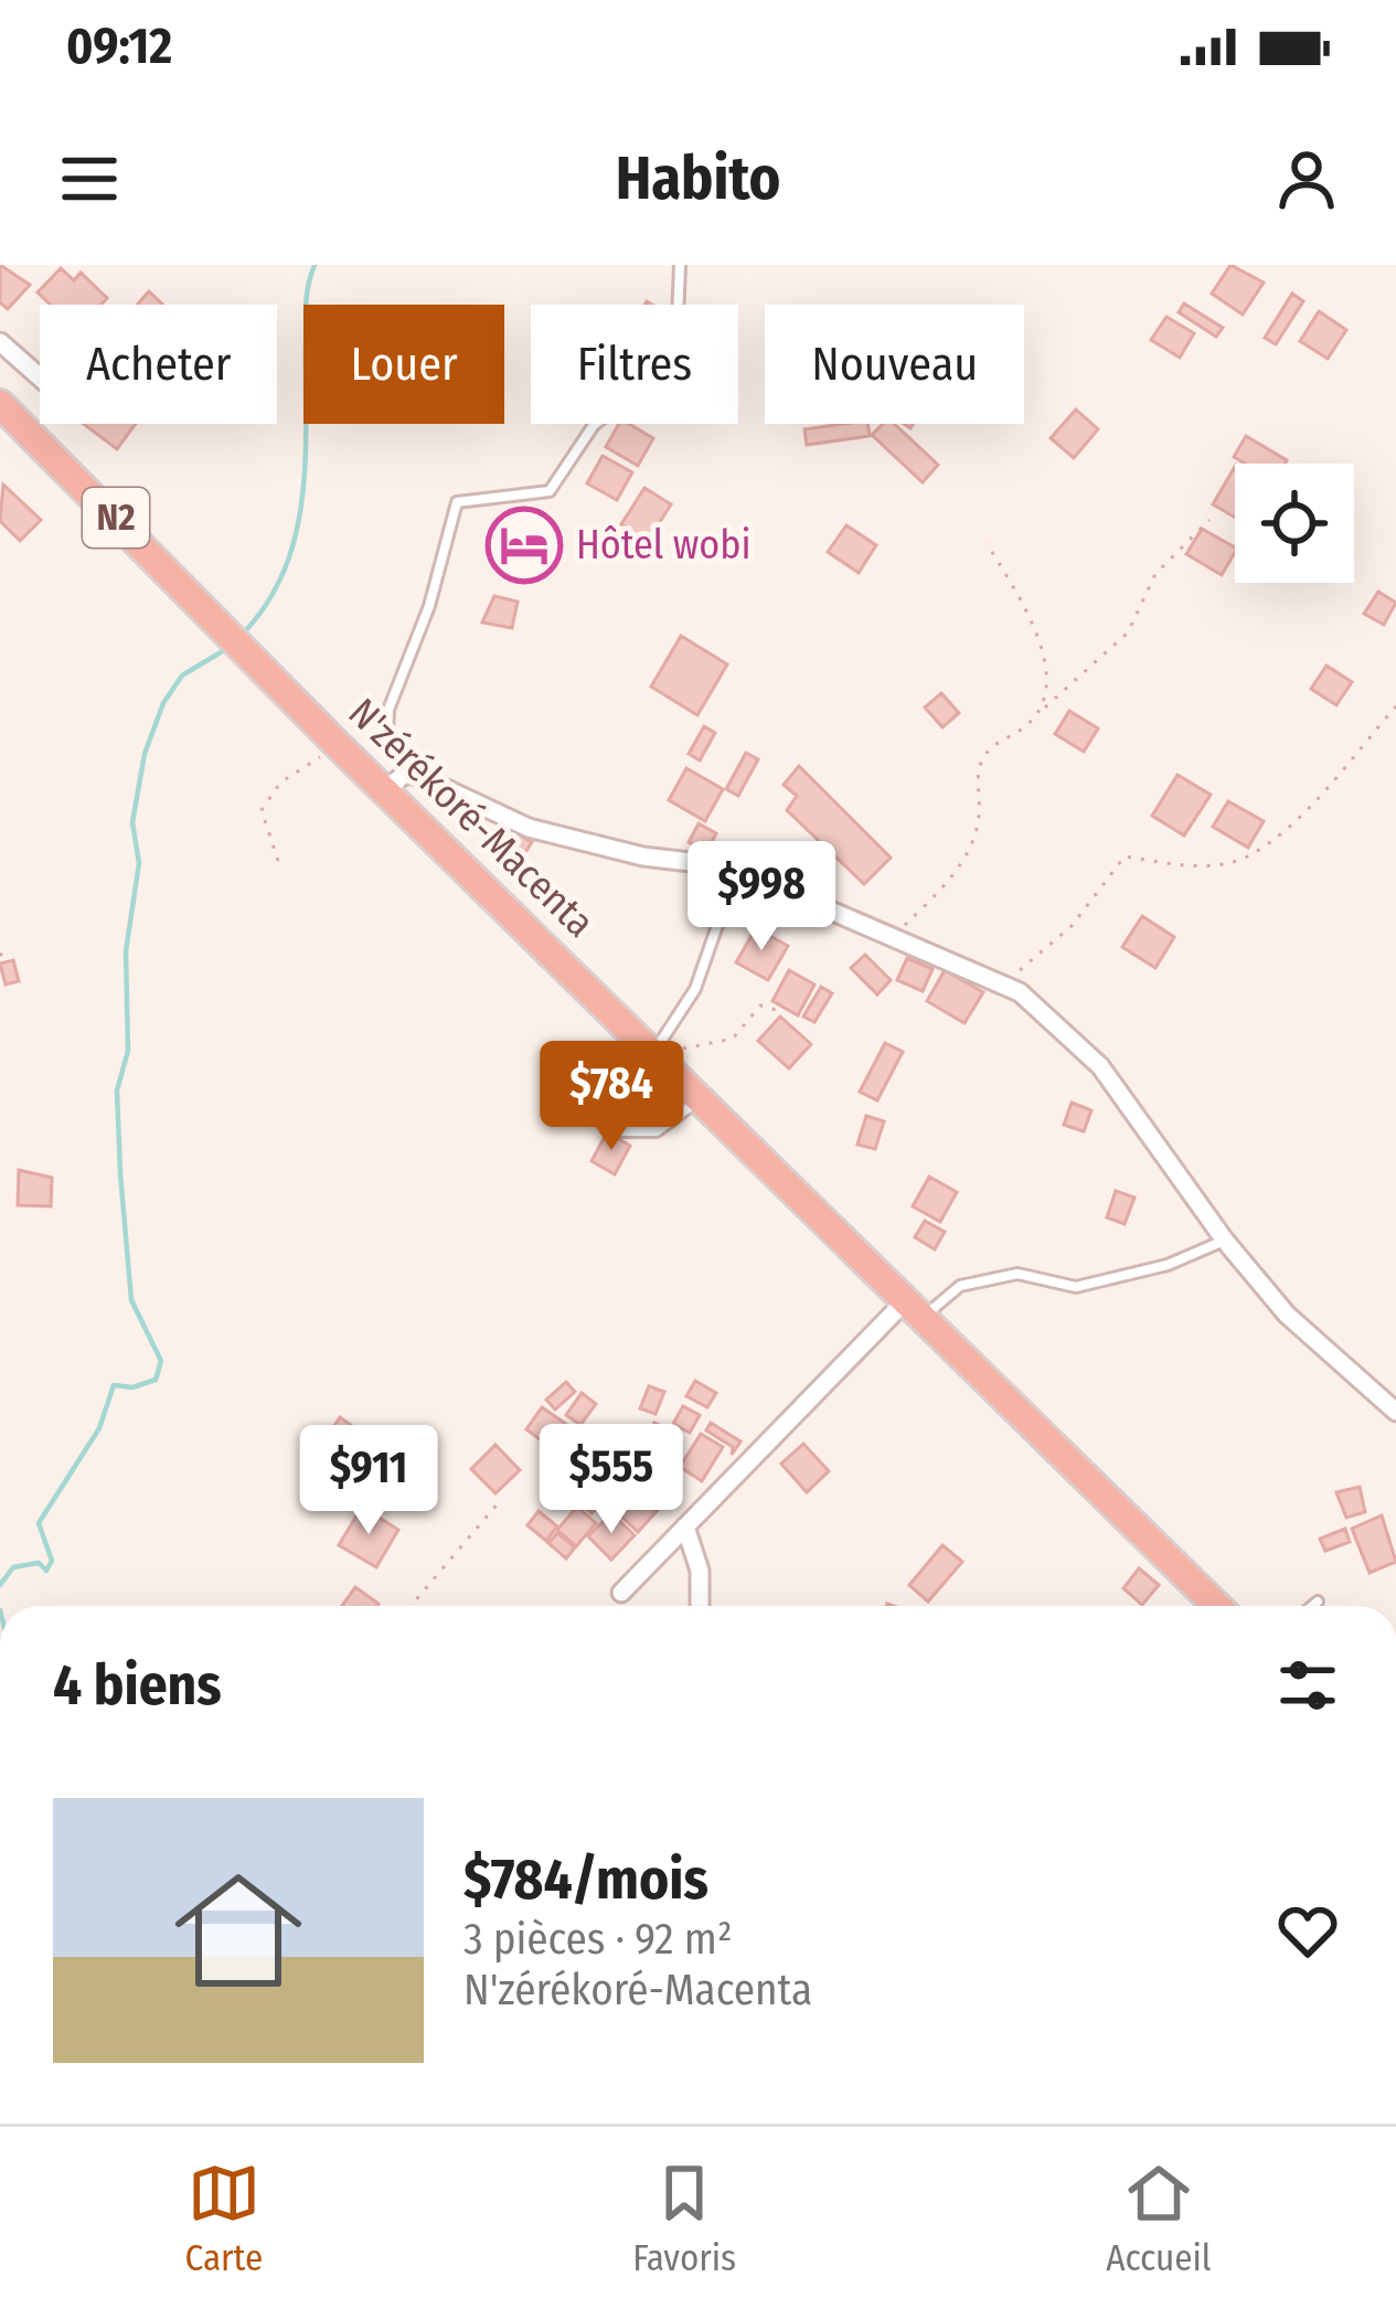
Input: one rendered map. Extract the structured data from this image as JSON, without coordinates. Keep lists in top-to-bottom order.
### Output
{
  "streets": {
    "highway": ["N2", "N'zérékoré-Macenta"]
  },
  "places": {
    "hotel": ["Hôtel wobi"]
  },
  "page": {
    "status": "09:12",
    "header": "Habito",
    "chip": [
      "Acheter",
      "Louer",
      "Filtres",
      "Nouveau"
    ],
    "price": [
      "$998",
      "$784",
      "$555",
      "$911"
    ],
    "heading": "4 biens",
    "list": [
      {
        "name": "$784/mois",
        "note": "3 pièces · 92 m² · N'zérékoré-Macenta"
      }
    ],
    "tabs": ["Carte", "Favoris", "Accueil"]
  }
}
